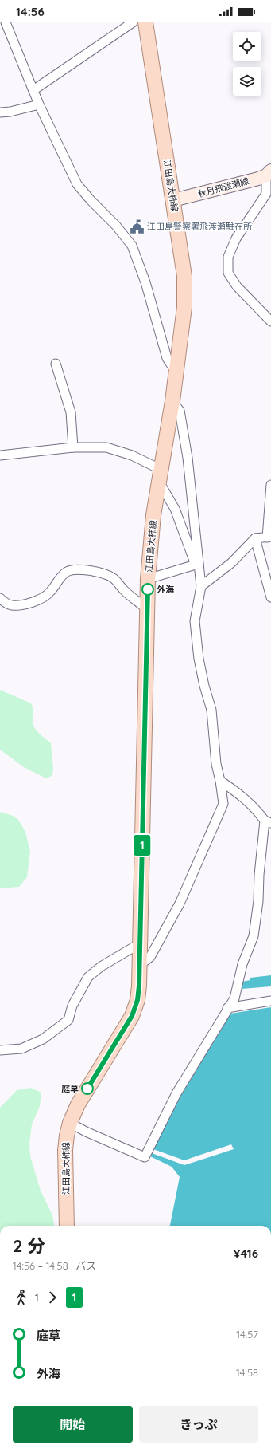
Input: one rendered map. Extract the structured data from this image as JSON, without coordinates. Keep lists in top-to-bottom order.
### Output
{
  "streets": {
    "main road": ["江田島大柿線", "秋月飛渡瀬線"]
  },
  "crossings": [
    ["江田島大柿線", "秋月飛渡瀬線"]
  ],
  "places": {
    "public building": ["江田島警察署飛渡瀬駐在所"],
    "other": ["外海", "庭草"]
  },
  "lines": ["bus line 1"],
  "page": {
    "status": "14:56",
    "on_map": "1",
    "heading": ["2 分", "14:56 – 14:58 · バス", "¥416"],
    "legs": ["1", "1"],
    "list": [
      {
        "name": "庭草",
        "value": "14:57"
      },
      {
        "name": "外海",
        "value": "14:58"
      }
    ],
    "buttons": ["開始", "きっぷ"]
  }
}
